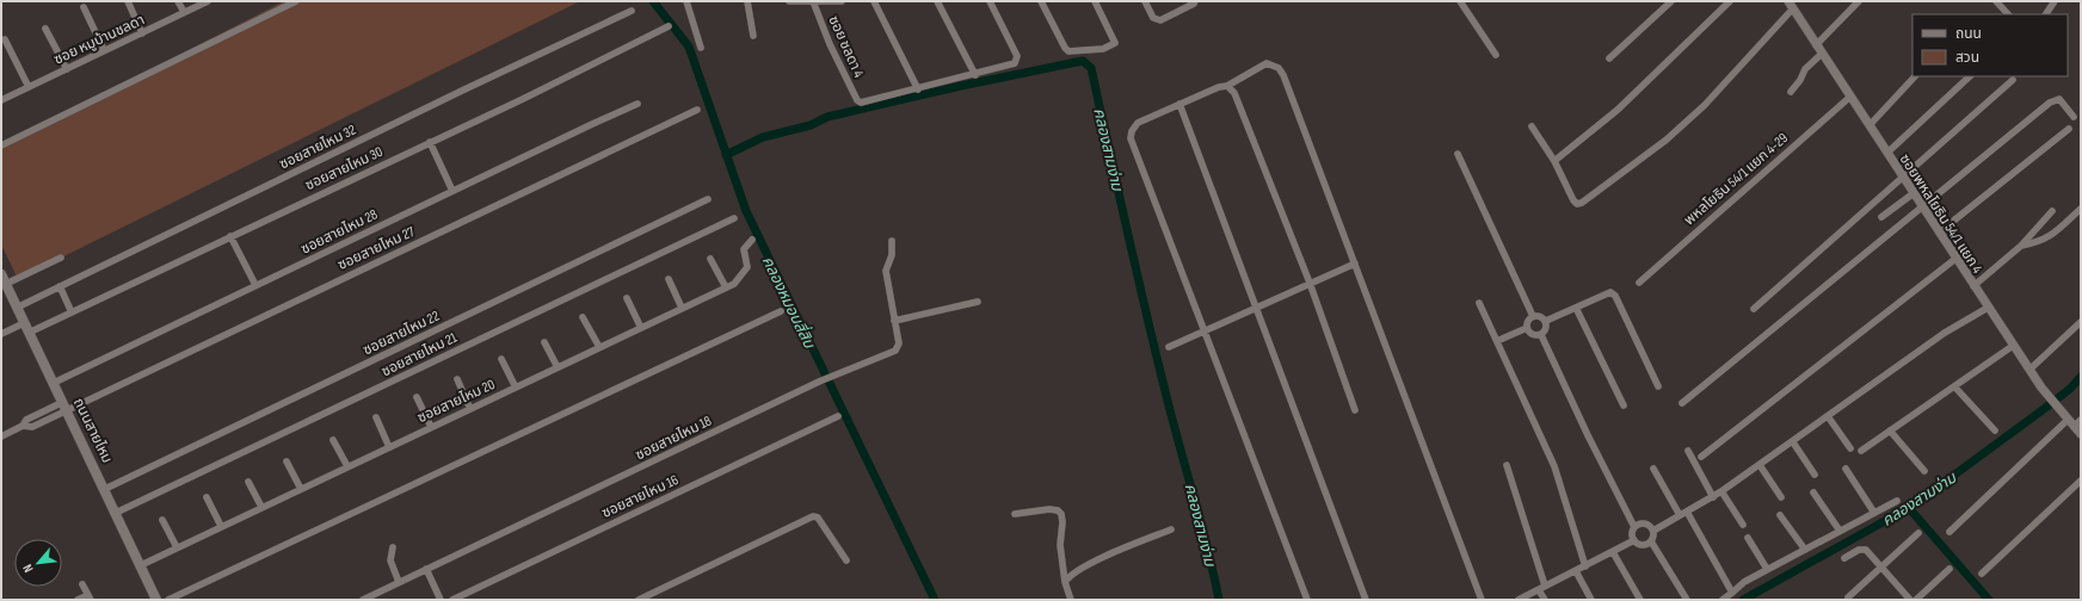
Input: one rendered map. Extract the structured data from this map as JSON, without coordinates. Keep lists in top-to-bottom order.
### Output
{
  "streets": {
    "main road": ["ถนนสายไหม"],
    "street": [
      "ซอย หมูบ้านชลดา",
      "ซอย ชลดา 4",
      "ซอยสายไหม 32",
      "ซอยสายไหม 30",
      "พหลโยธิน 54/1 แยก 4-29",
      "ซอยพหลโยธิน 54/1 แยก 4",
      "ซอยสายไหม 28",
      "ซอยสายไหม 27",
      "ซอยสายไหม 22",
      "ซอยสายไหม 21",
      "ซอยสายไหม 20",
      "ซอยสายไหม 18",
      "ซอยสายไหม 16"
    ]
  },
  "crossings": [
    ["ซอยสายไหม 32", "ถนนสายไหม"],
    ["ซอยสายไหม 30", "ถนนสายไหม"],
    ["พหลโยธิน 54/1 แยก 4-29", "ซอยพหลโยธิน 54/1 แยก 4"],
    ["ซอยสายไหม 28", "ถนนสายไหม"],
    ["ซอยสายไหม 27", "ถนนสายไหม"],
    ["ซอยสายไหม 22", "ถนนสายไหม"],
    ["ซอยสายไหม 21", "ถนนสายไหม"],
    ["ซอยสายไหม 20", "ถนนสายไหม"]
  ],
  "water": ["คลองสามง่าม", "คลองหมอนสี่สิบ"],
  "legend": ["ถนน", "สวน"],
  "north": "bottom left"
}
